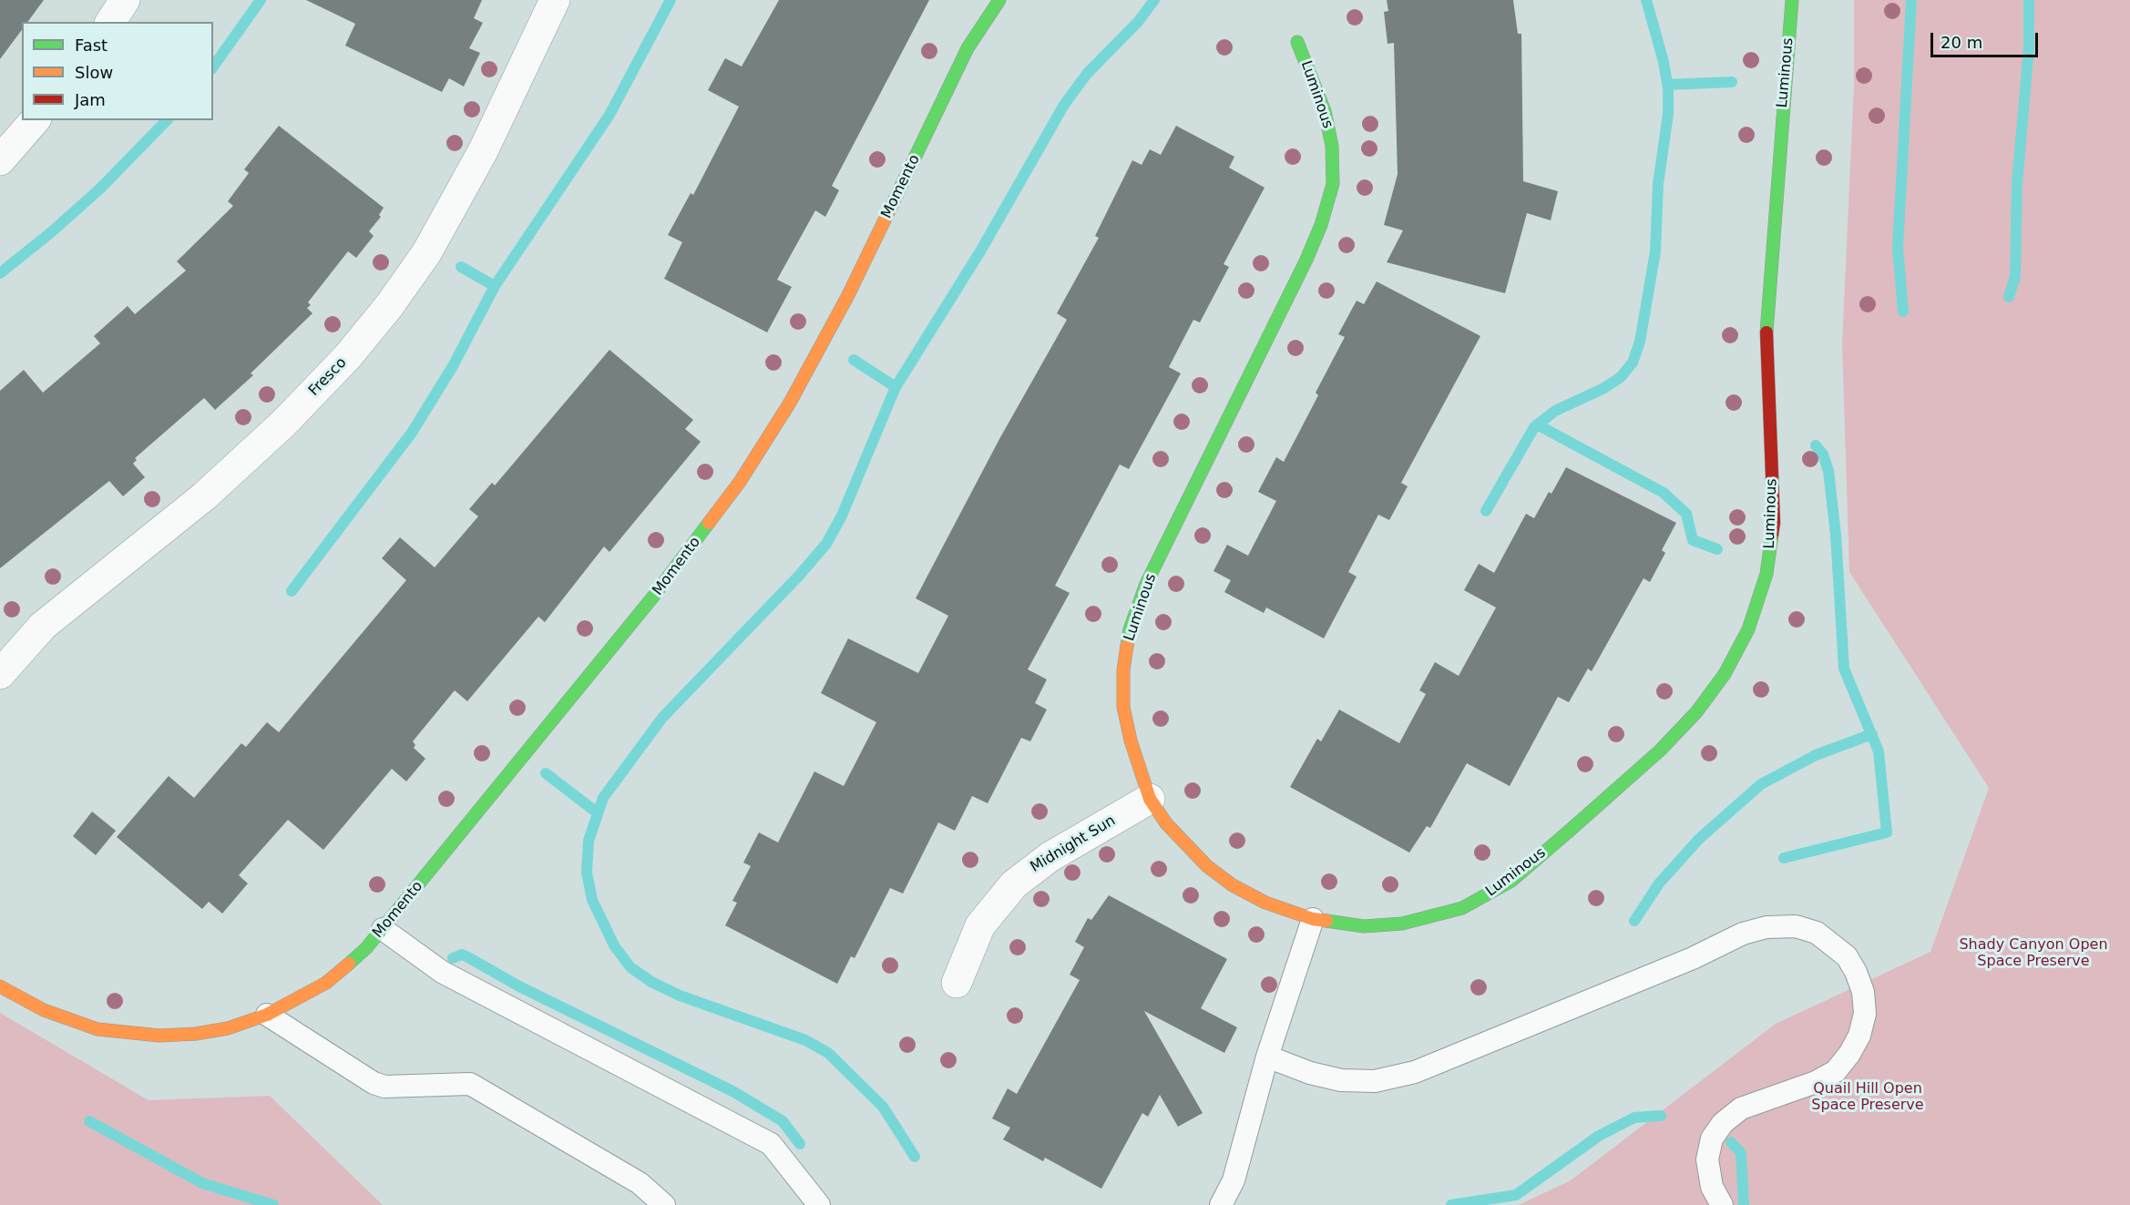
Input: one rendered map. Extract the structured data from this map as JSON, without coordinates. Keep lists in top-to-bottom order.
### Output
{
  "streets": {
    "street": [
      "Luminous",
      "Momento",
      "Fresco",
      "Midnight Sun"
    ]
  },
  "crossings": [
    ["Luminous", "Midnight Sun"]
  ],
  "parks": ["Shady Canyon Open Space Preserve", "Quail Hill Open Space Preserve"],
  "legend": ["Fast", "Slow", "Jam"],
  "scale_bar": "20 m"
}
